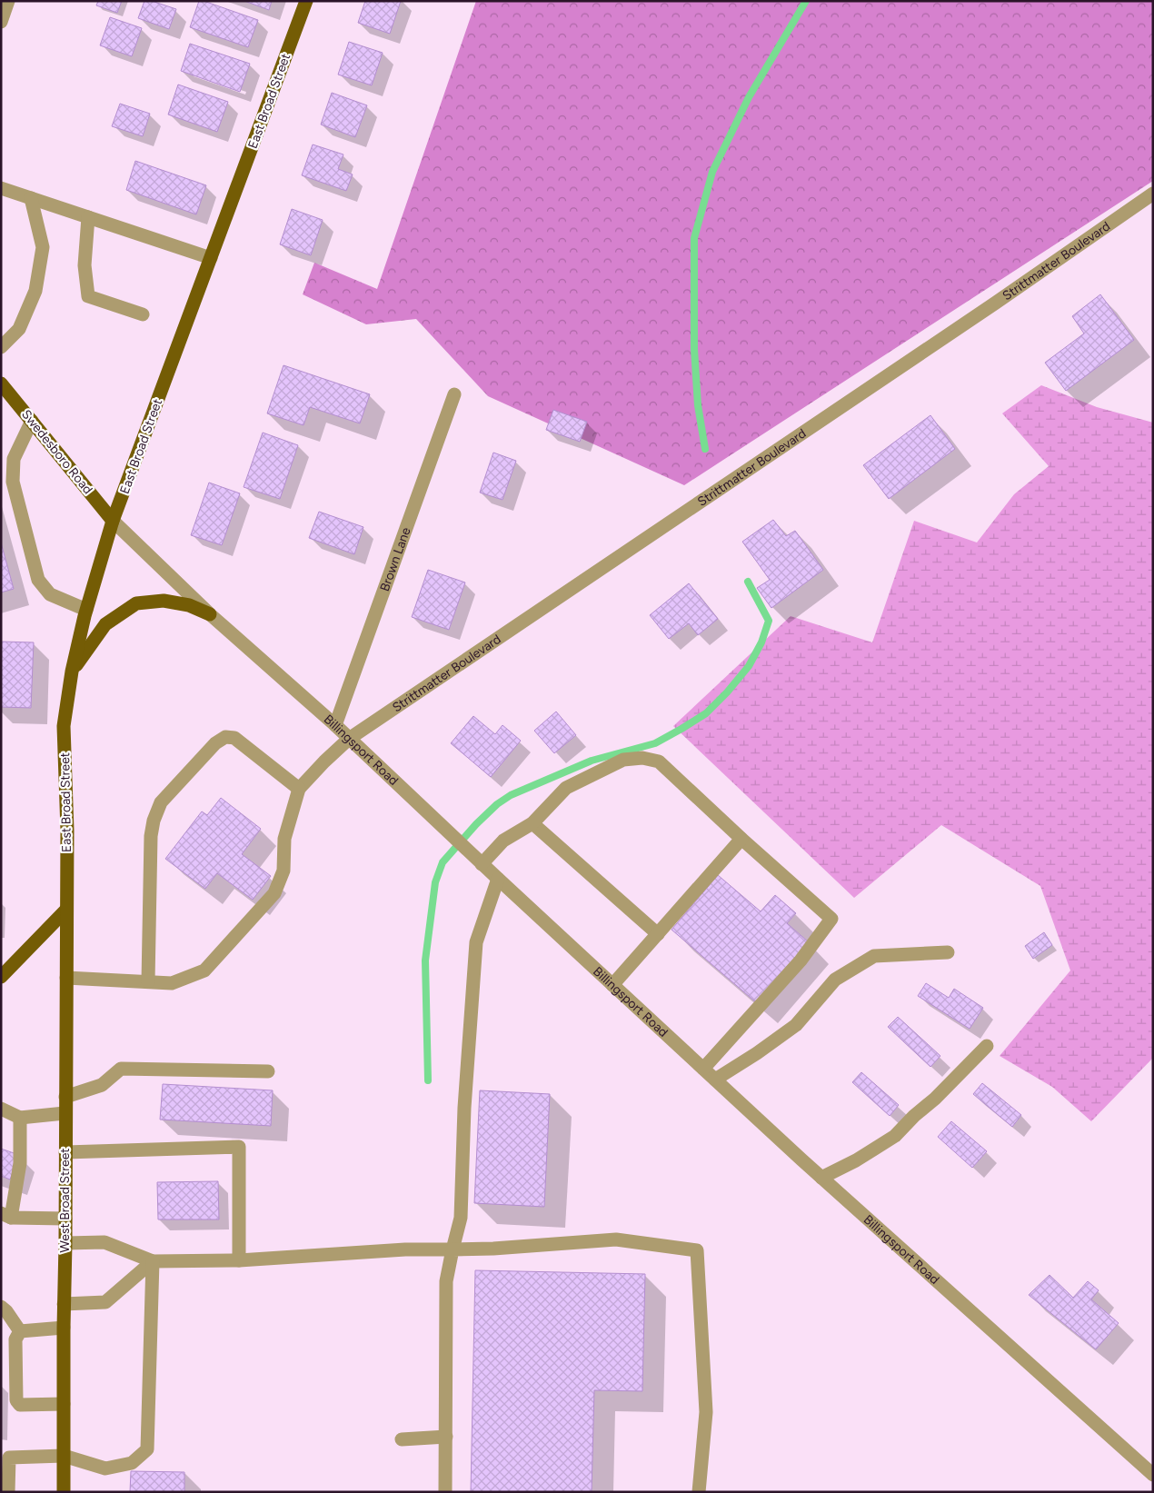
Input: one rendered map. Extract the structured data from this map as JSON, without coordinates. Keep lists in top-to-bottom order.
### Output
{
  "streets": {
    "main road": ["East Broad Street", "Swedesboro Road", "West Broad Street"],
    "street": ["Strittmatter Boulevard", "Brown Lane", "Billingsport Road"]
  },
  "crossings": [
    ["East Broad Street", "Swedesboro Road"],
    ["East Broad Street", "Billingsport Road"],
    ["East Broad Street", "West Broad Street"],
    ["Strittmatter Boulevard", "Billingsport Road"],
    ["Swedesboro Road", "Billingsport Road"],
    ["Brown Lane", "Billingsport Road"]
  ]
}
